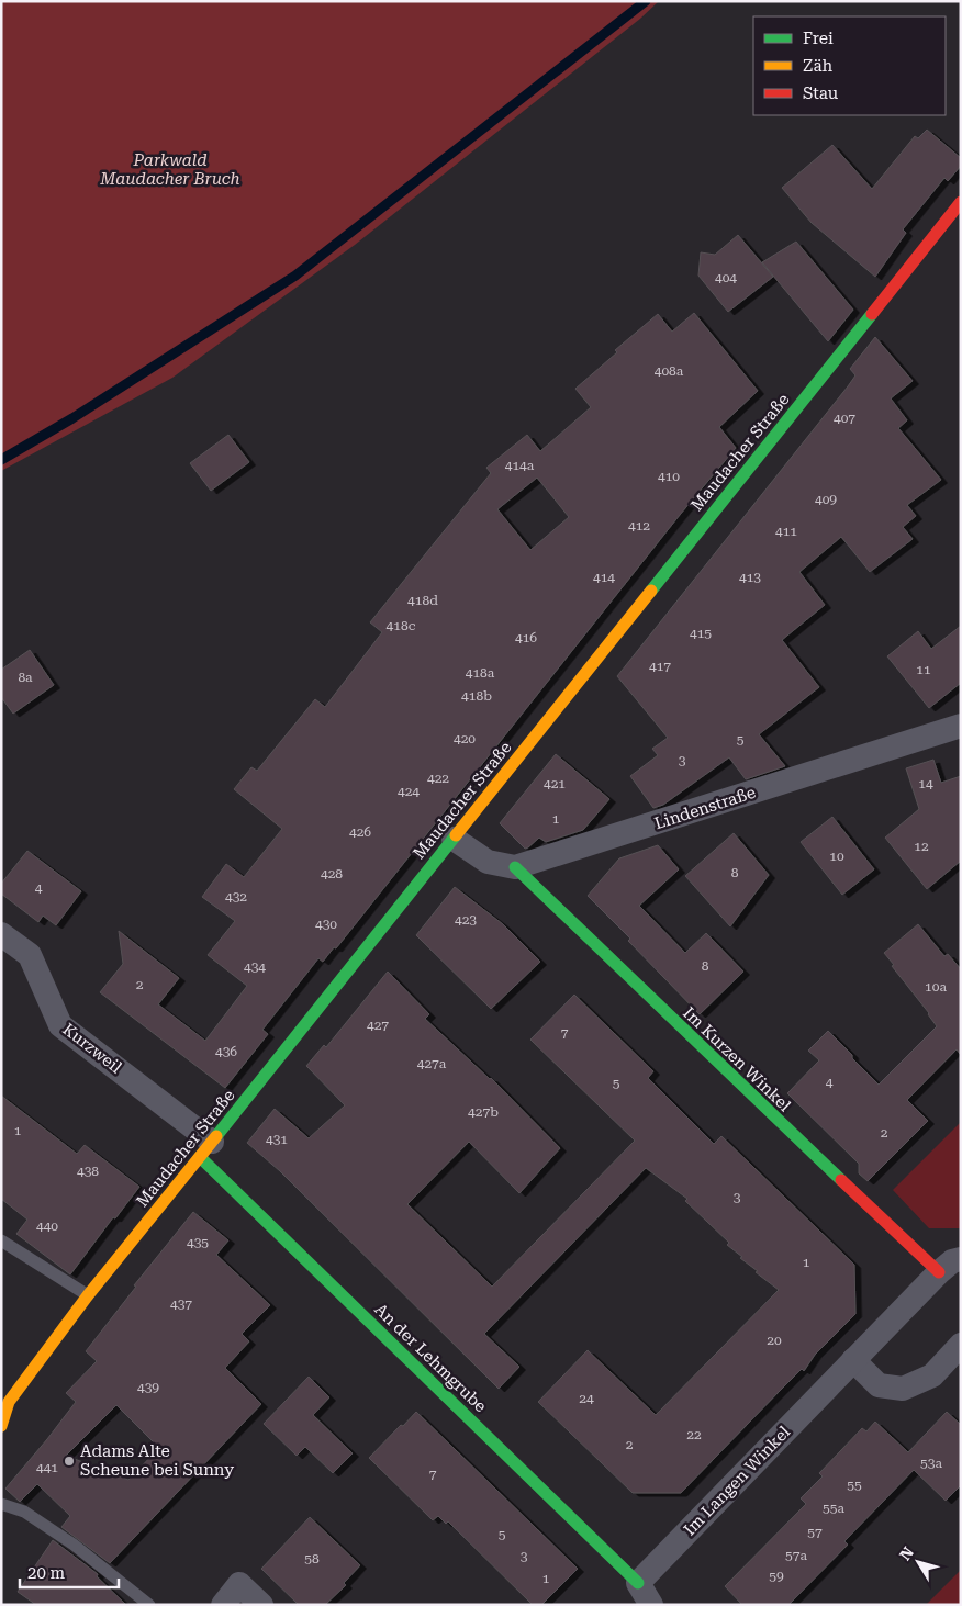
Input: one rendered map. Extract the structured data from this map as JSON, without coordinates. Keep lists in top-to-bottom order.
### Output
{
  "streets": {
    "street": [
      "Maudacher Straße",
      "Lindenstraße",
      "Kurzweil",
      "Im Kurzen Winkel",
      "An der Lehmgrube",
      "Im Langen Winkel"
    ]
  },
  "crossings": [
    ["Maudacher Straße", "Lindenstraße"],
    ["Maudacher Straße", "Kurzweil"],
    ["Maudacher Straße", "An der Lehmgrube"],
    ["Lindenstraße", "Im Kurzen Winkel"],
    ["Kurzweil", "An der Lehmgrube"],
    ["Im Kurzen Winkel", "Im Langen Winkel"],
    ["An der Lehmgrube", "Im Langen Winkel"]
  ],
  "parks": ["Parkwald Maudacher Bruch"],
  "places": ["Adams Alte Scheune bei Sunny"],
  "house_numbers": [
    "404",
    "408a",
    "407",
    "414a",
    "410",
    "409",
    "412",
    "411",
    "414",
    "413",
    "418d",
    "418c",
    "415",
    "416",
    "417",
    "11",
    "418a",
    "8a",
    "418b",
    "420",
    "5",
    "3",
    "422",
    "421",
    "14",
    "424",
    "1",
    "426",
    "12",
    "10",
    "8",
    "428",
    "4",
    "432",
    "423",
    "430",
    "8",
    "434",
    "2",
    "10a",
    "427",
    "7",
    "436",
    "427a",
    "4",
    "5",
    "427b",
    "1",
    "2",
    "431",
    "438",
    "3",
    "440",
    "435",
    "1",
    "437",
    "20",
    "439",
    "24",
    "22",
    "2",
    "53a",
    "441",
    "7",
    "55",
    "55a",
    "57",
    "5",
    "57a",
    "3",
    "58",
    "59",
    "1"
  ],
  "legend": ["Frei", "Zäh", "Stau"],
  "scale_bar": "20 m",
  "north": "top left"
}
